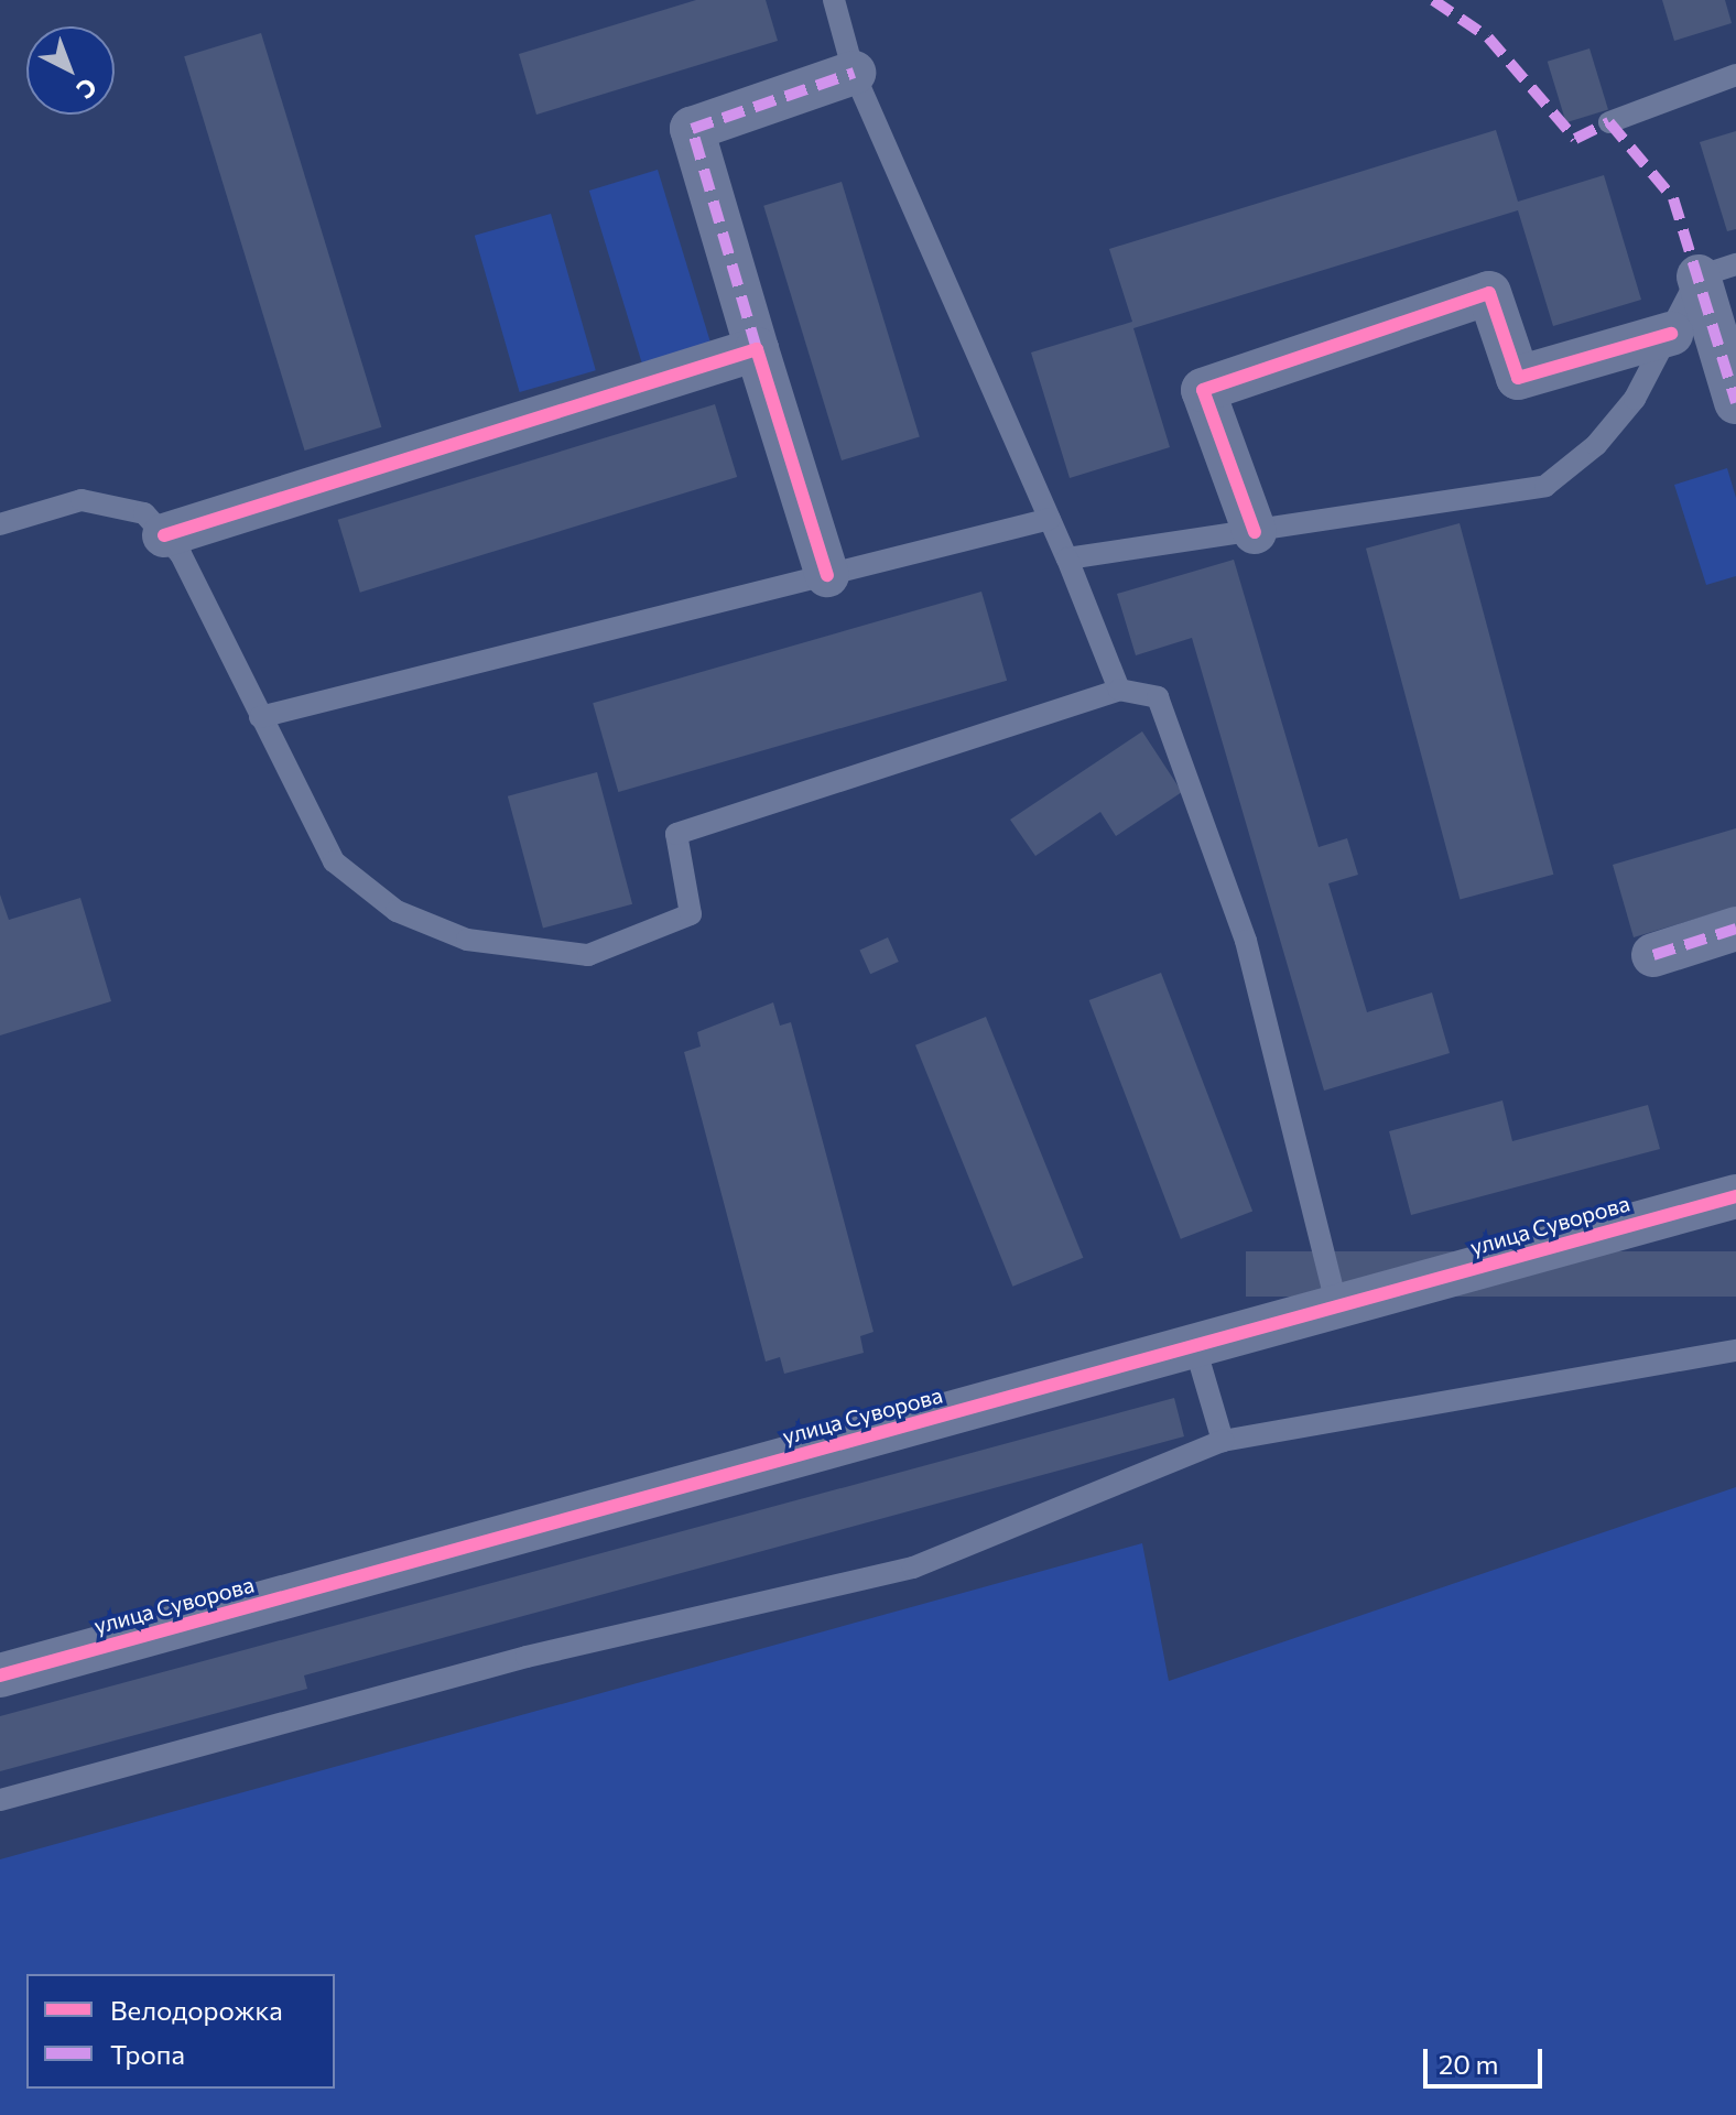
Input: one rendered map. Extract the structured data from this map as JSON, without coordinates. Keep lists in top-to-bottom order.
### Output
{
  "streets": {
    "street": ["улица Суворова"]
  },
  "legend": ["Велодорожка", "Тропа"],
  "scale_bar": "20 m",
  "north": "bottom right"
}
